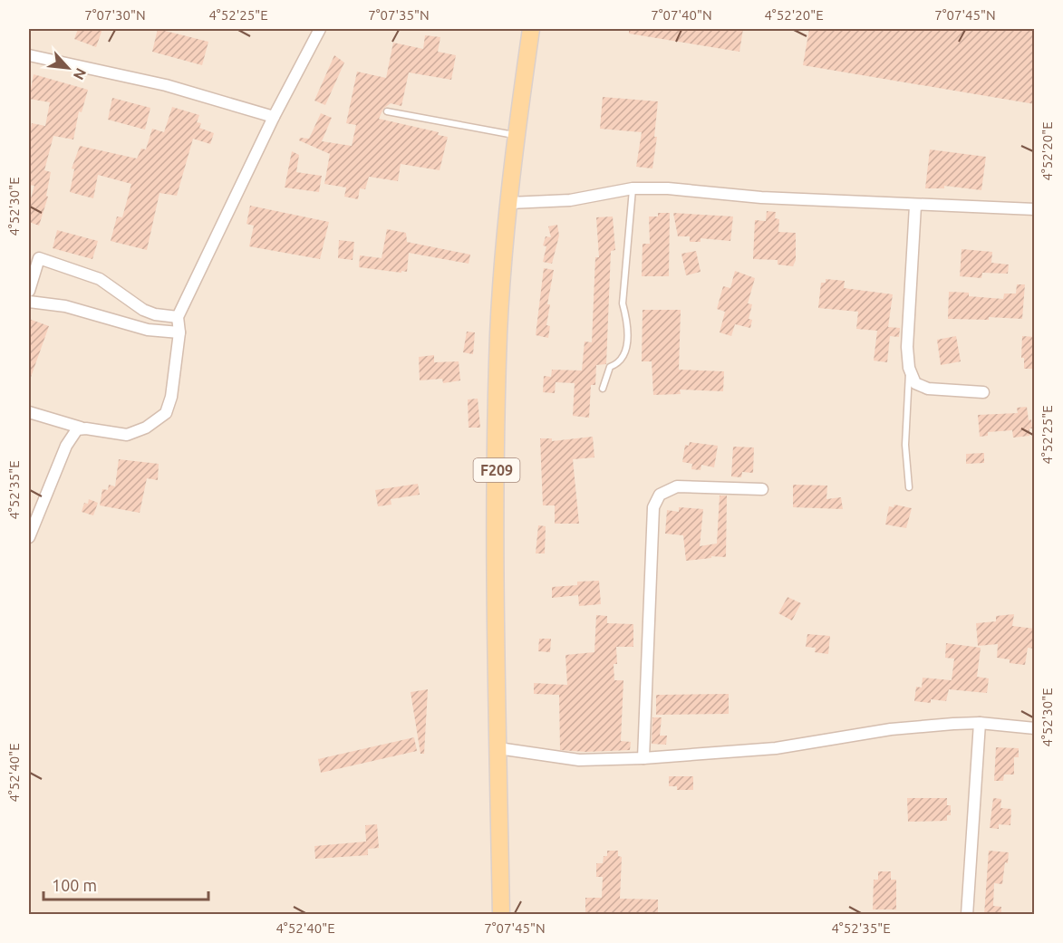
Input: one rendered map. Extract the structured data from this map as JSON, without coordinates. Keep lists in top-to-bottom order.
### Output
{
  "streets": {
    "main road": ["F209"]
  },
  "scale_bar": "100 m",
  "north": "bottom right",
  "coordinates": [
    "7°07'30\"N",
    "4°52'25\"E",
    "7°07'35\"N",
    "7°07'40\"N",
    "4°52'20\"E",
    "7°07'45\"N",
    "4°52'30\"E",
    "4°52'35\"E",
    "4°52'40\"E"
  ]
}
